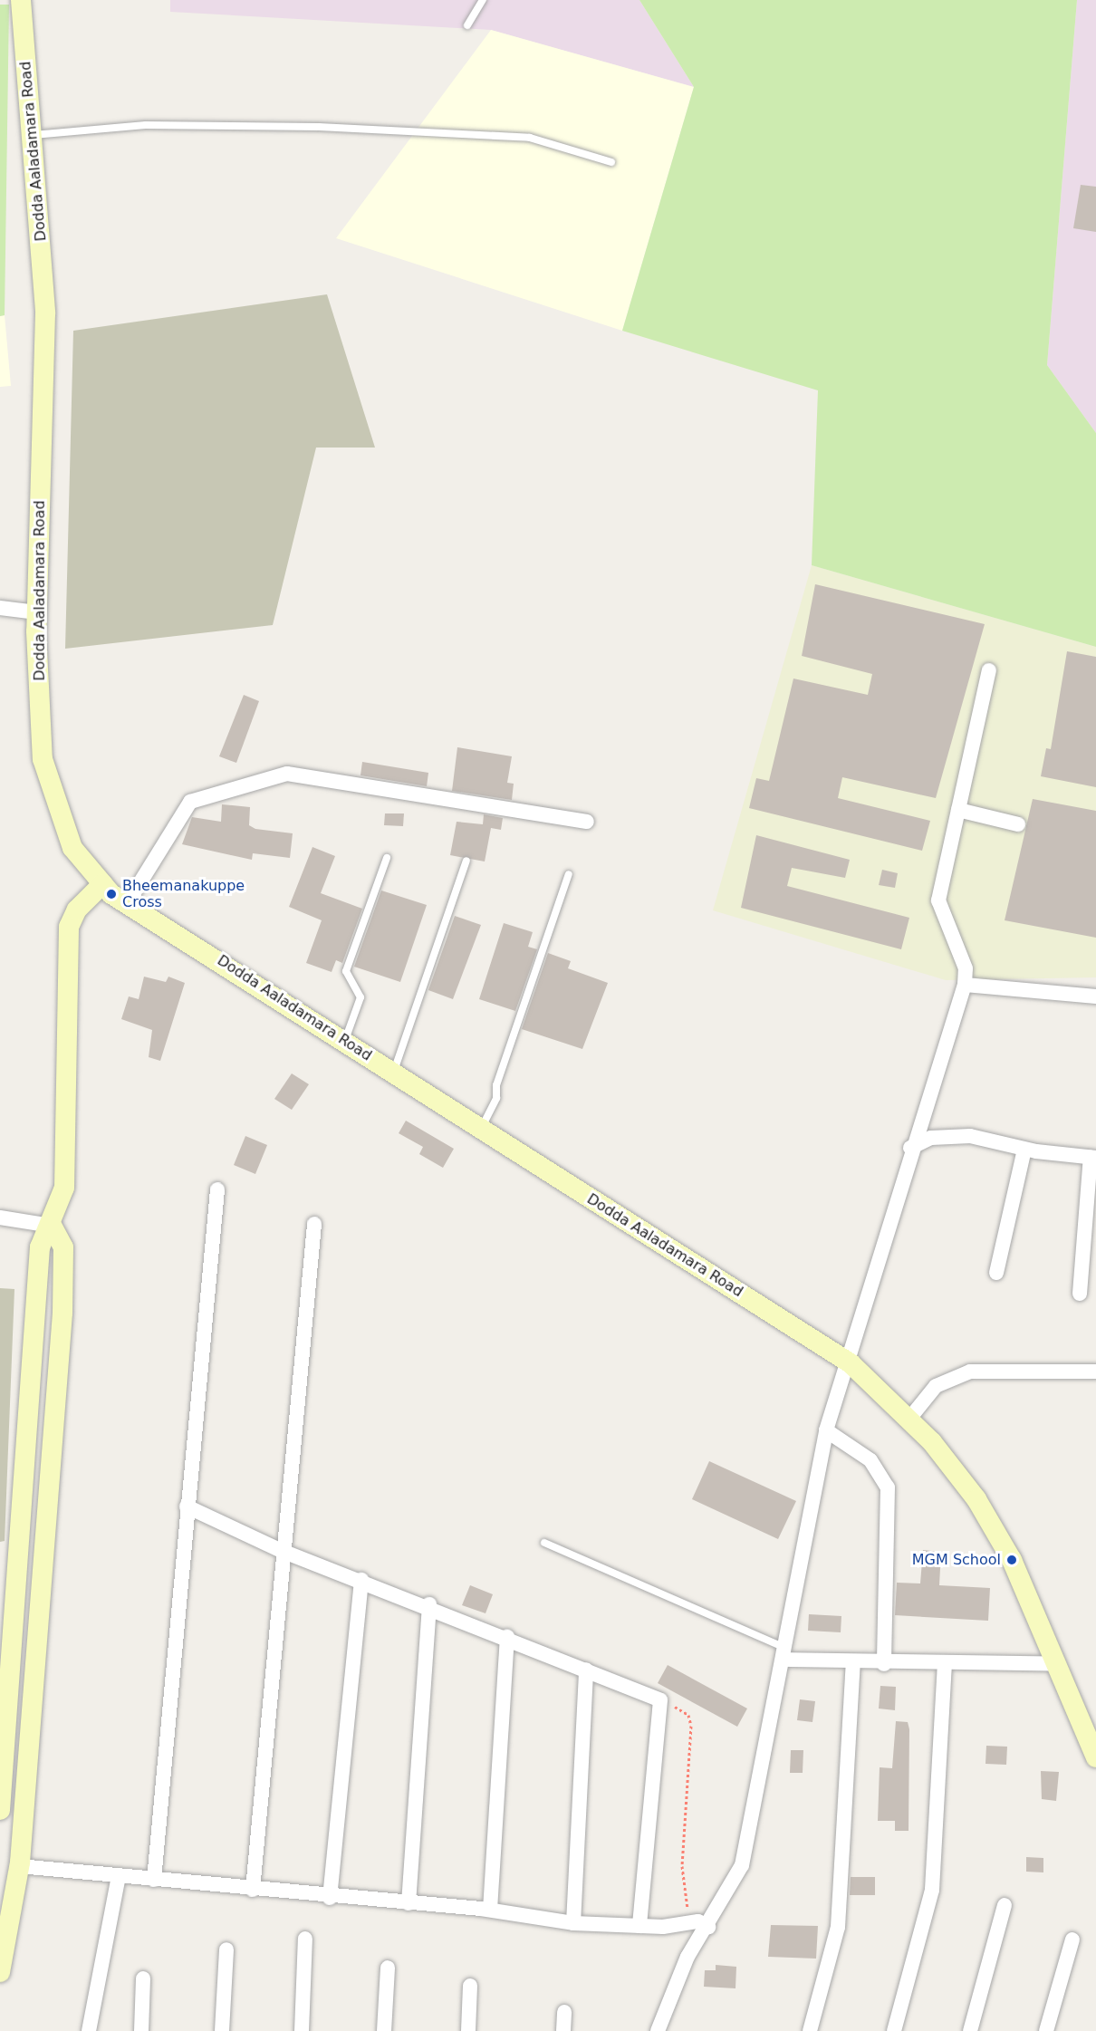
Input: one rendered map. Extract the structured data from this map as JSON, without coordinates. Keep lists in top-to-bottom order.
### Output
{
  "streets": {
    "main road": ["Dodda Aaladamara Road"]
  },
  "places": ["Bheemanakuppe Cross", "MGM School"]
}
